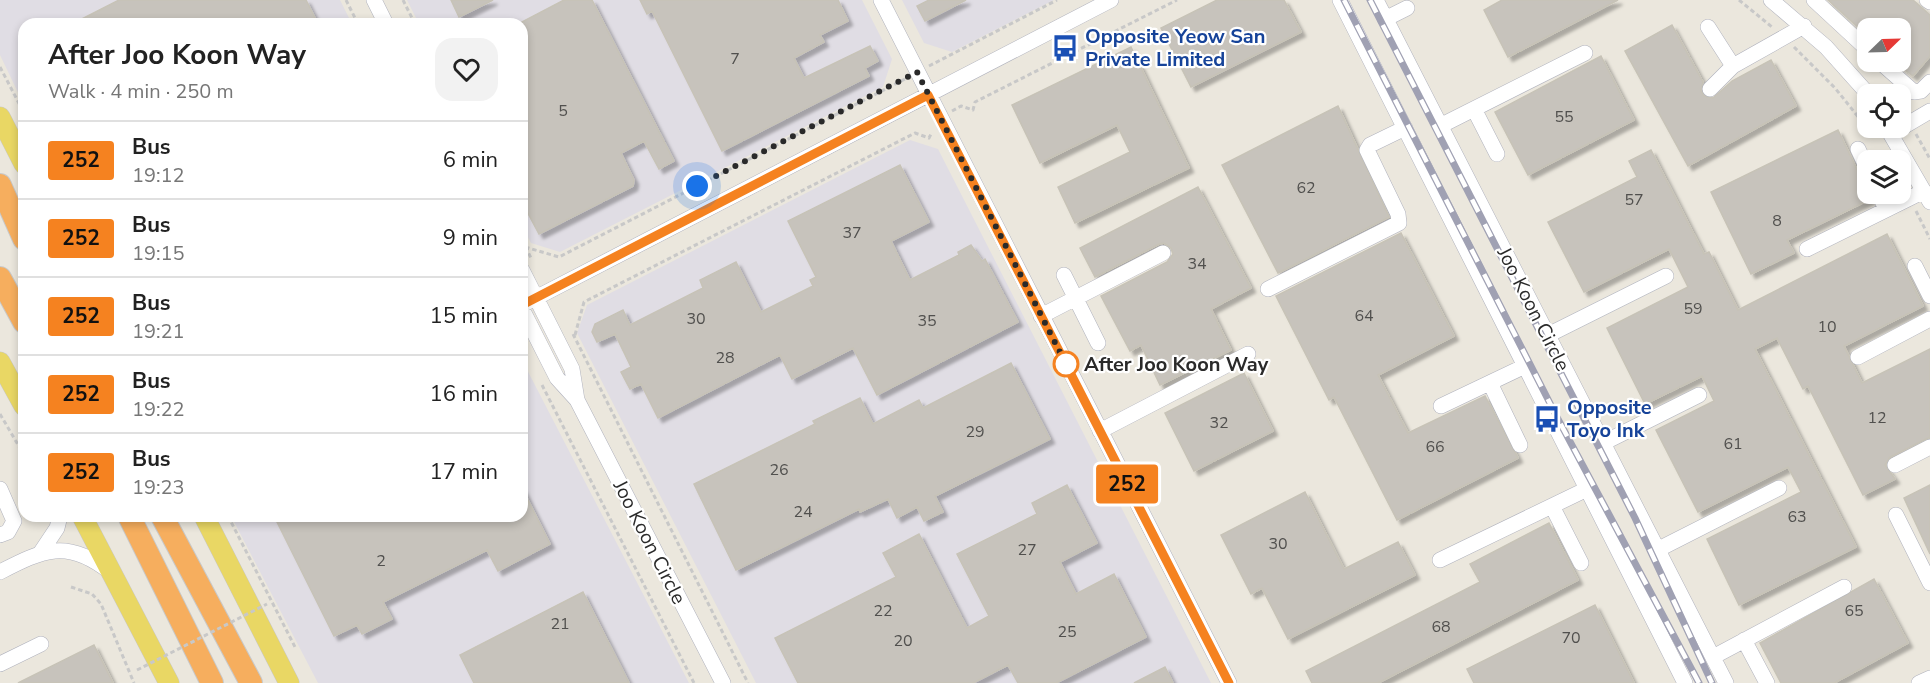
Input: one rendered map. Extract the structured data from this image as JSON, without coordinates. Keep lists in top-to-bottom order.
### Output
{
  "streets": {
    "street": ["Joo Koon Circle"]
  },
  "places": {
    "bus stop": ["Opposite Yeow San Private Limited", "Opposite Toyo Ink"],
    "other": ["After Joo Koon Way"]
  },
  "lines": ["bus line 252"],
  "house_numbers": [
    "7",
    "5",
    "55",
    "62",
    "57",
    "8",
    "37",
    "34",
    "59",
    "64",
    "30",
    "35",
    "10",
    "28",
    "12",
    "32",
    "29",
    "61",
    "66",
    "26",
    "24",
    "63",
    "30",
    "27",
    "2",
    "22",
    "65",
    "21",
    "68",
    "25",
    "70",
    "20"
  ],
  "north": "top right",
  "page": {
    "on_map": "252",
    "heading": ["After Joo Koon Way", "Walk · 4 min · 250 m"],
    "list": [
      {
        "mark": "252",
        "name": "Bus",
        "note": "19:12",
        "value": "6 min"
      },
      {
        "mark": "252",
        "name": "Bus",
        "note": "19:15",
        "value": "9 min"
      },
      {
        "mark": "252",
        "name": "Bus",
        "note": "19:21",
        "value": "15 min"
      },
      {
        "mark": "252",
        "name": "Bus",
        "note": "19:22",
        "value": "16 min"
      },
      {
        "mark": "252",
        "name": "Bus",
        "note": "19:23",
        "value": "17 min"
      }
    ]
  }
}
